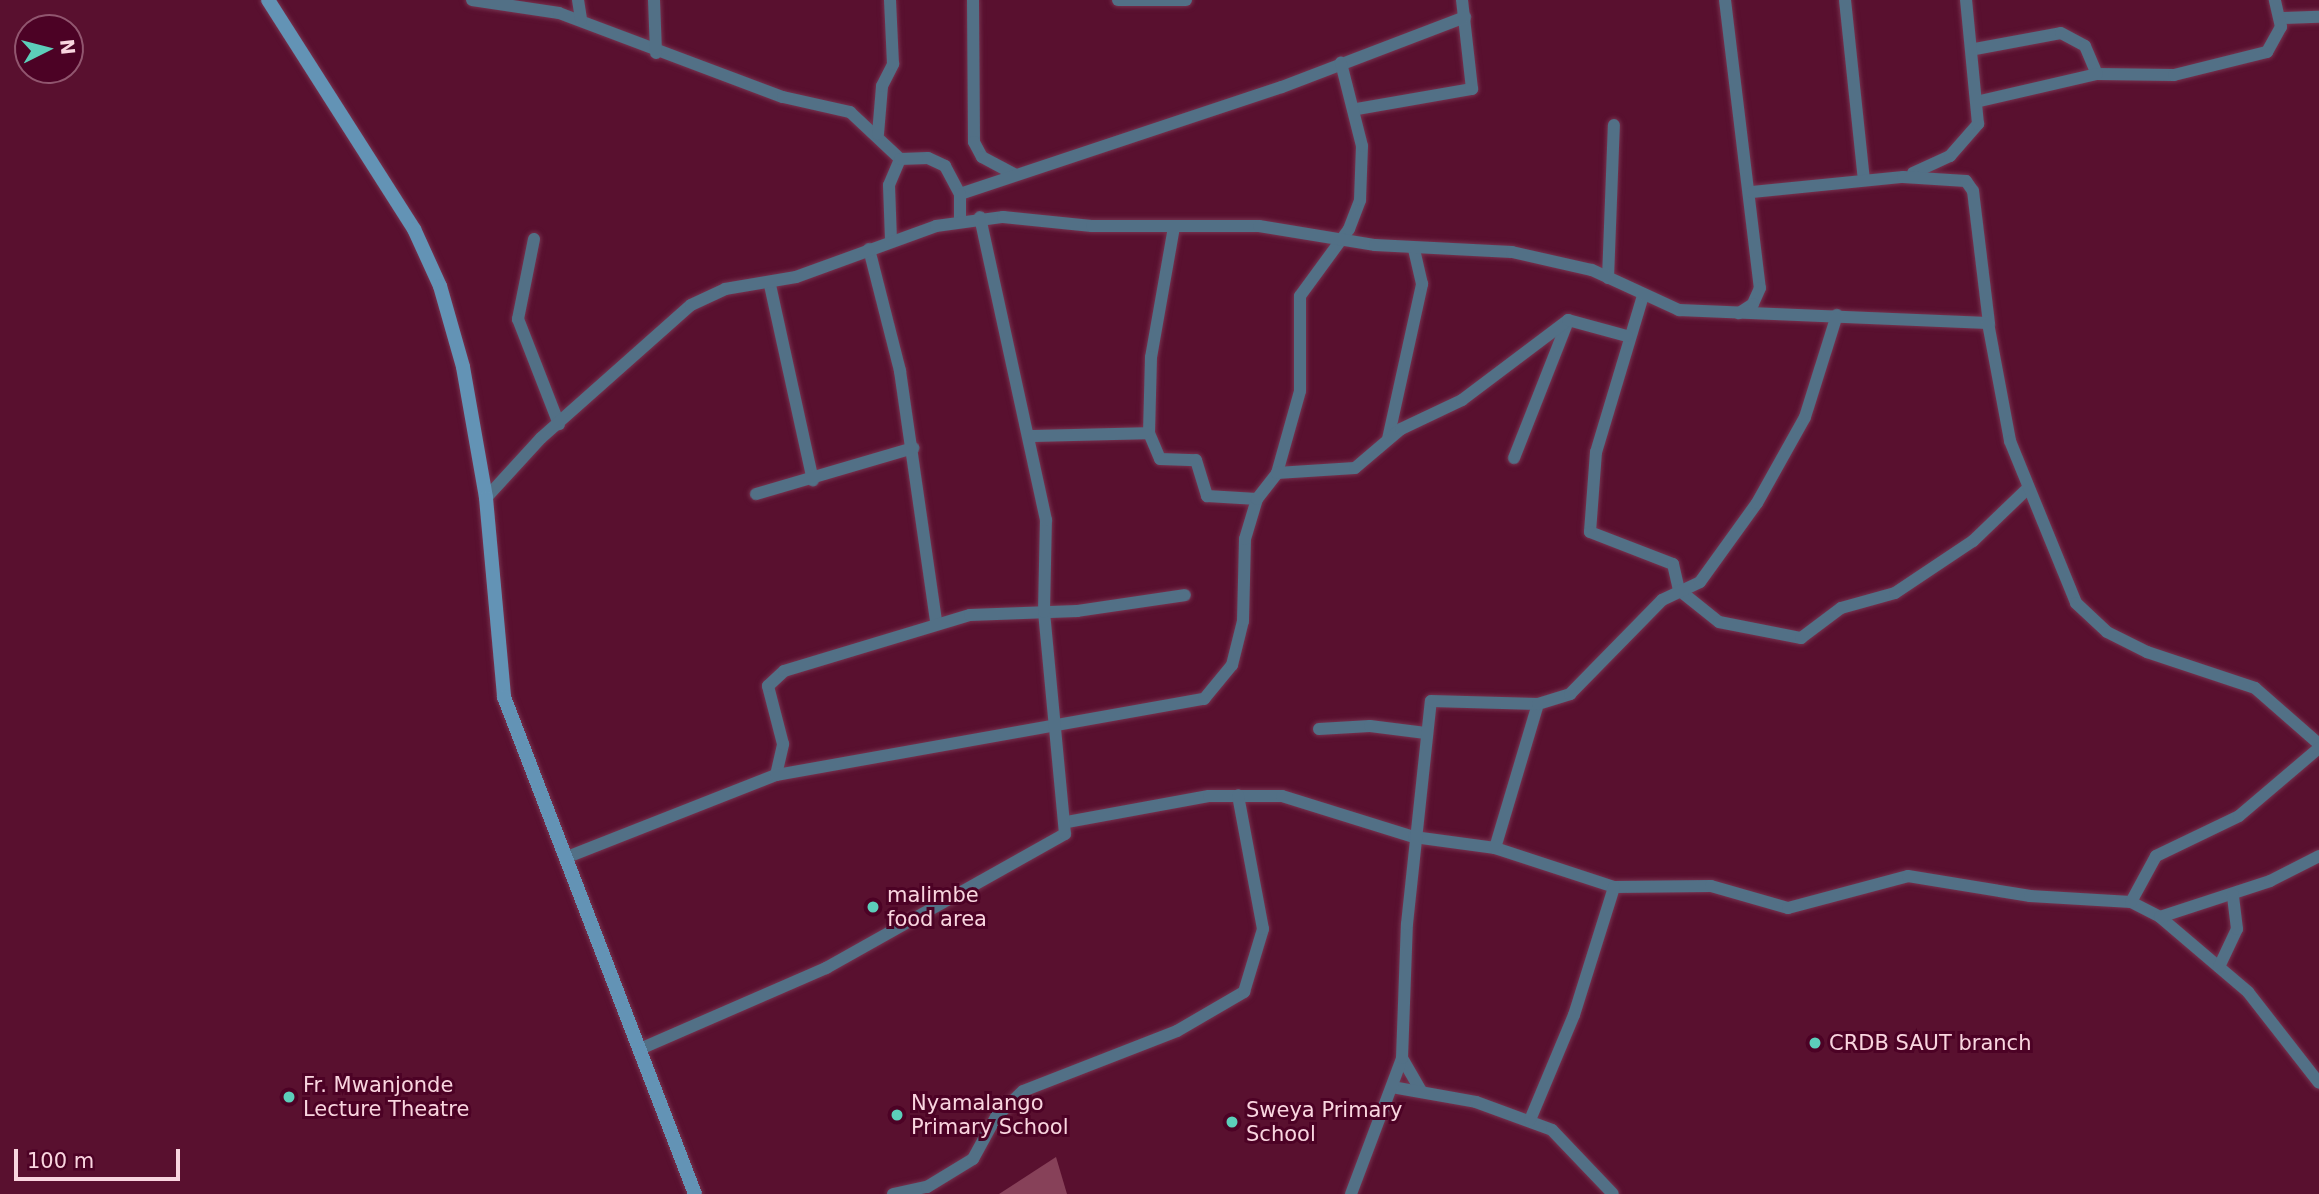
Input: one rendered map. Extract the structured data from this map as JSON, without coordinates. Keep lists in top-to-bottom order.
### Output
{
  "places": [
    "malimbe food area",
    "CRDB SAUT branch",
    "Fr. Mwanjonde Lecture Theatre",
    "Nyamalango Primary School",
    "Sweya Primary School"
  ],
  "scale_bar": "100 m",
  "north": "right"
}
